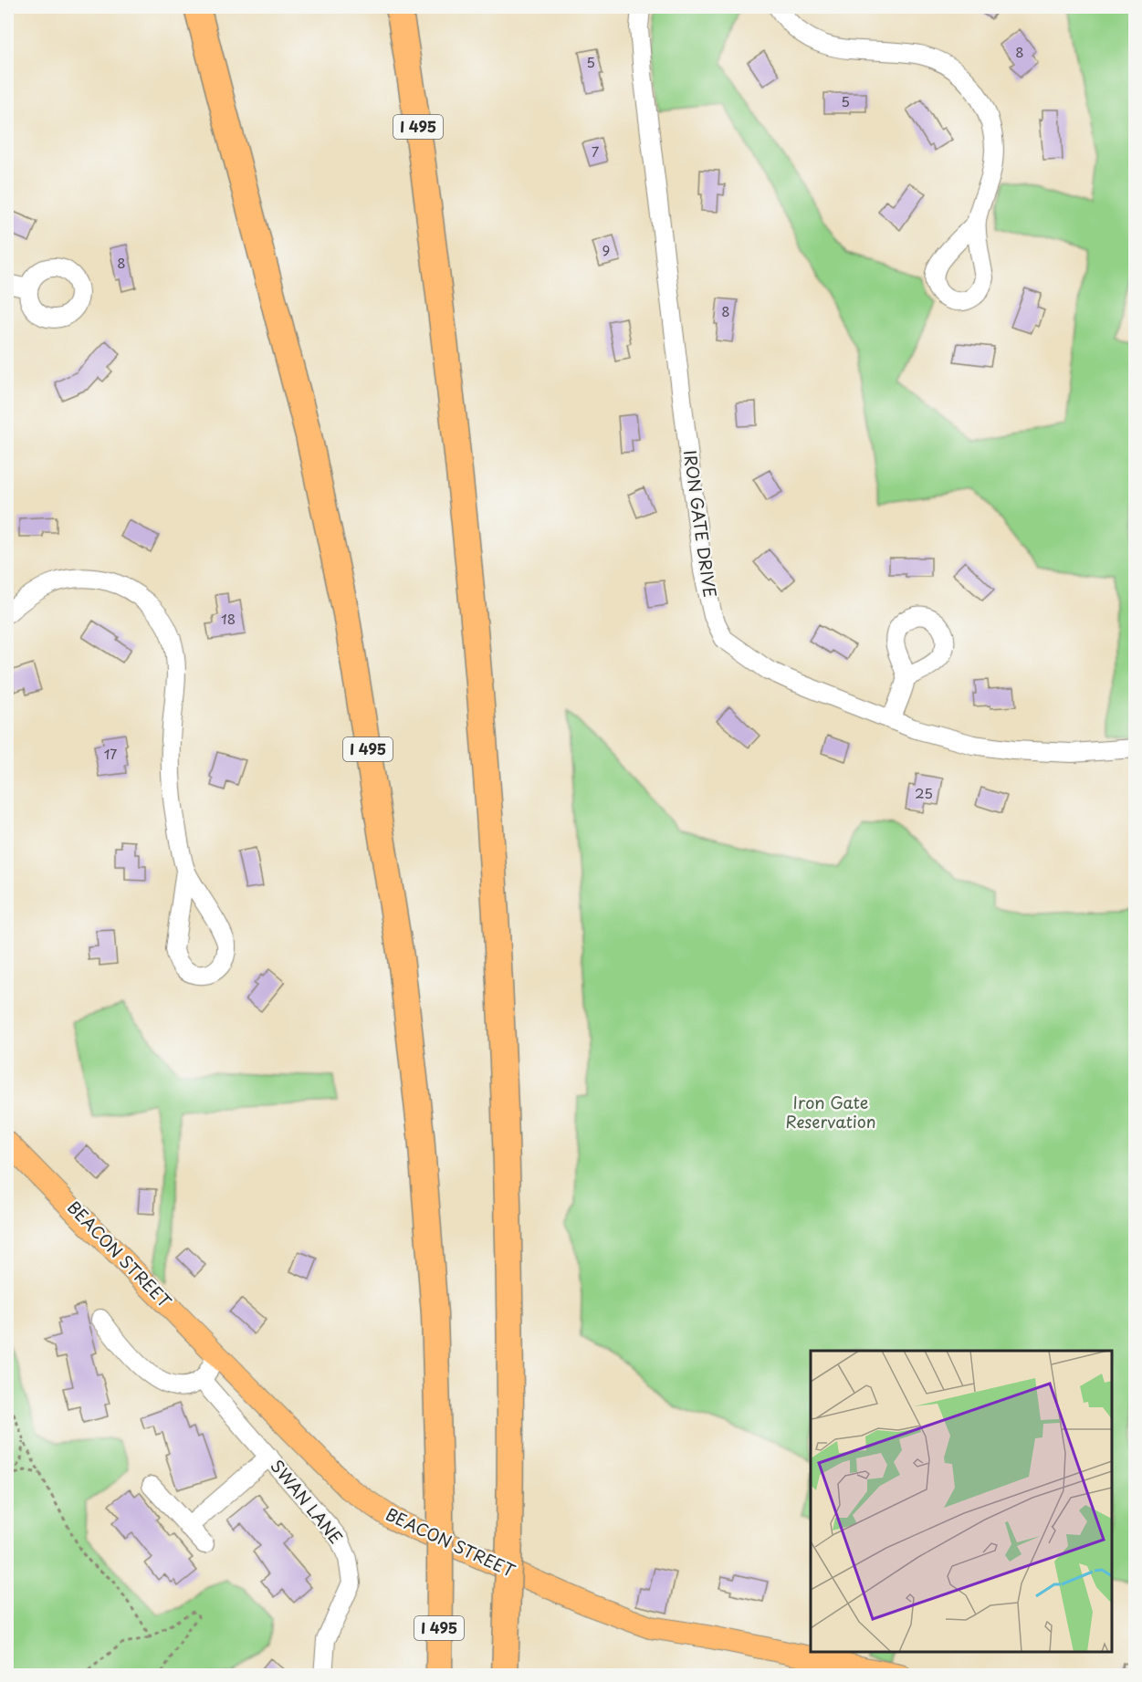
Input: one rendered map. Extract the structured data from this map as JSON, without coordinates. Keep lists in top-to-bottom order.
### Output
{
  "streets": {
    "highway": ["I 495"],
    "main road": ["BEACON STREET"],
    "street": ["IRON GATE DRIVE", "SWAN LANE"]
  },
  "parks": ["Iron Gate Reservation"],
  "house_numbers": [
    "8",
    "5",
    "5",
    "7",
    "9",
    "8",
    "8",
    "18",
    "17",
    "25"
  ]
}
